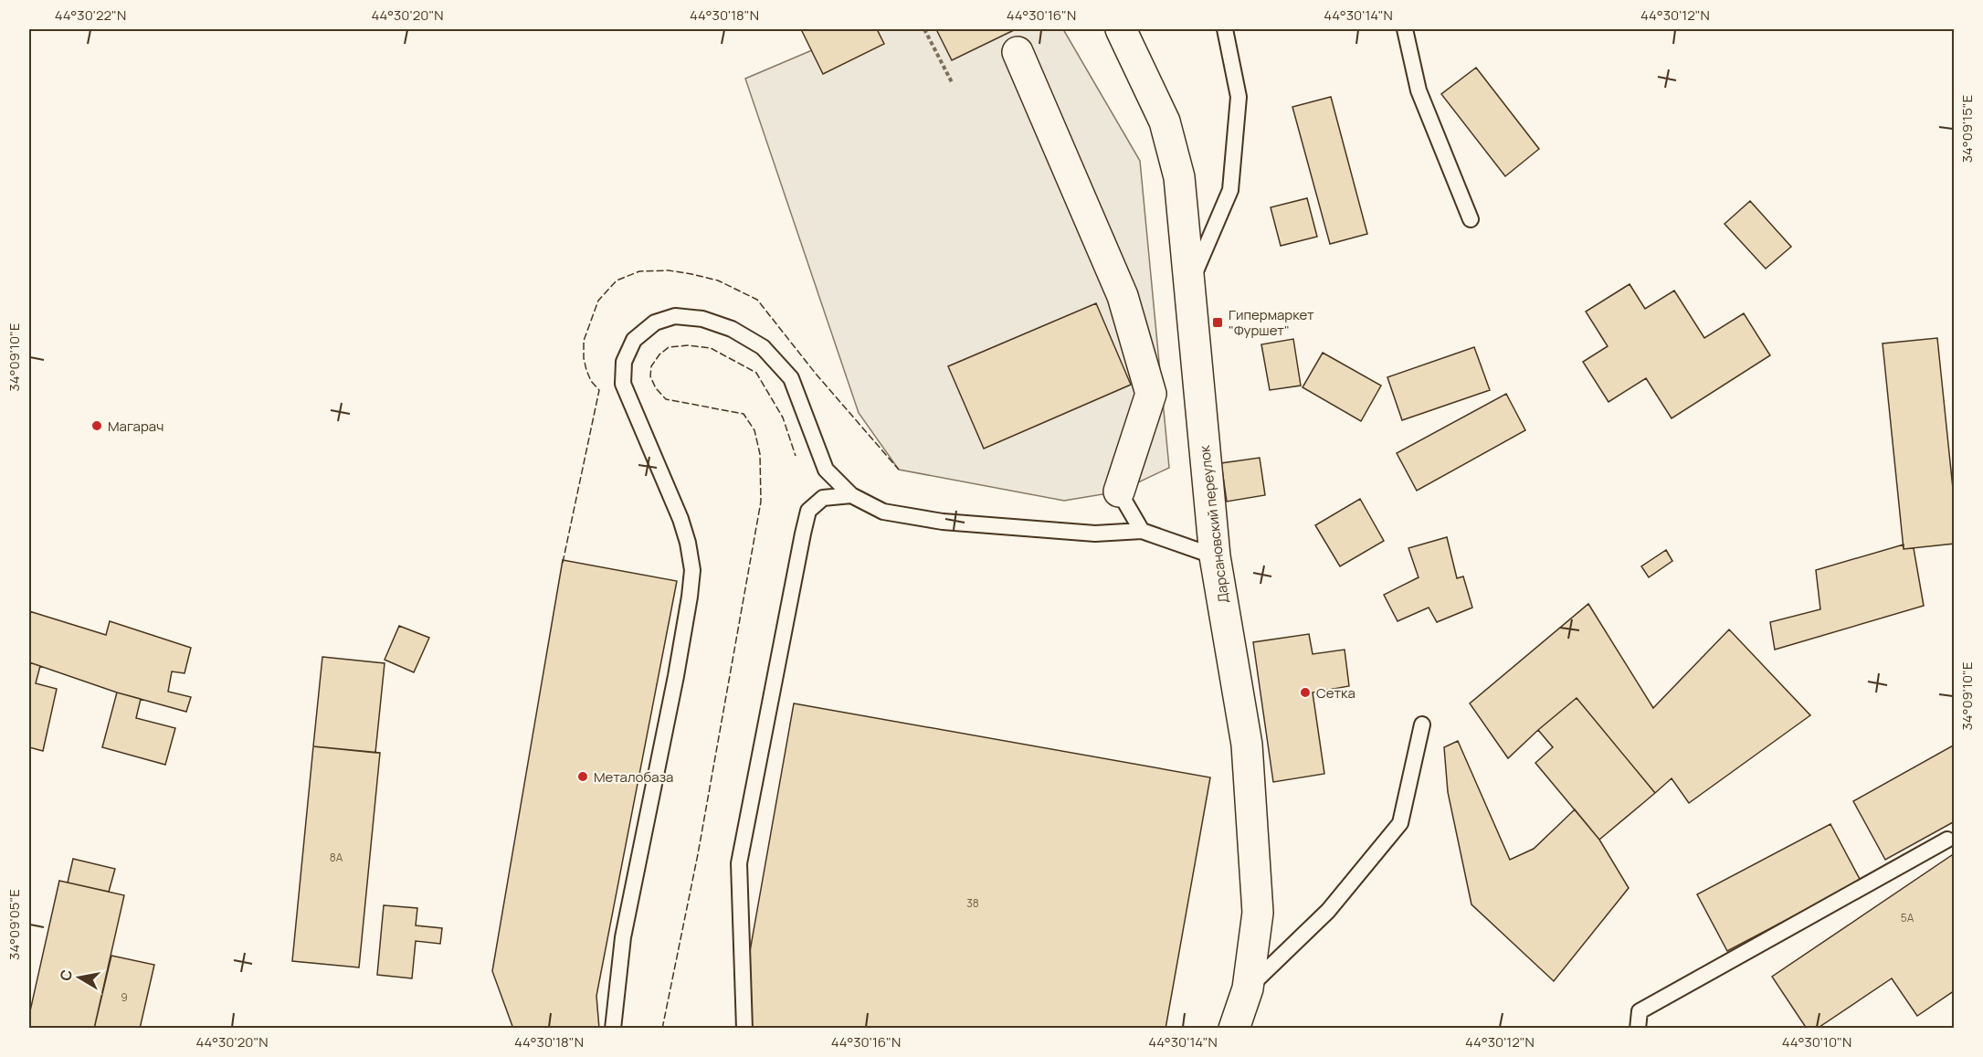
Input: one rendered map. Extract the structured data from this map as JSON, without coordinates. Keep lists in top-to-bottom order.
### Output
{
  "streets": {
    "street": ["Дарсановский переулок"]
  },
  "places": {
    "transit": ["Гипермаркет \"Фуршет\""],
    "other": ["Магарач", "Сетка", "Металобаза"]
  },
  "house_numbers": [
    "8А",
    "38",
    "5А",
    "9"
  ],
  "north": "left",
  "coordinates": [
    "44°30'22\"N",
    "44°30'20\"N",
    "44°30'18\"N",
    "44°30'16\"N",
    "44°30'14\"N",
    "44°30'12\"N",
    "34°09'15\"E",
    "34°09'10\"E",
    "34°09'05\"E",
    "44°30'10\"N"
  ]
}
